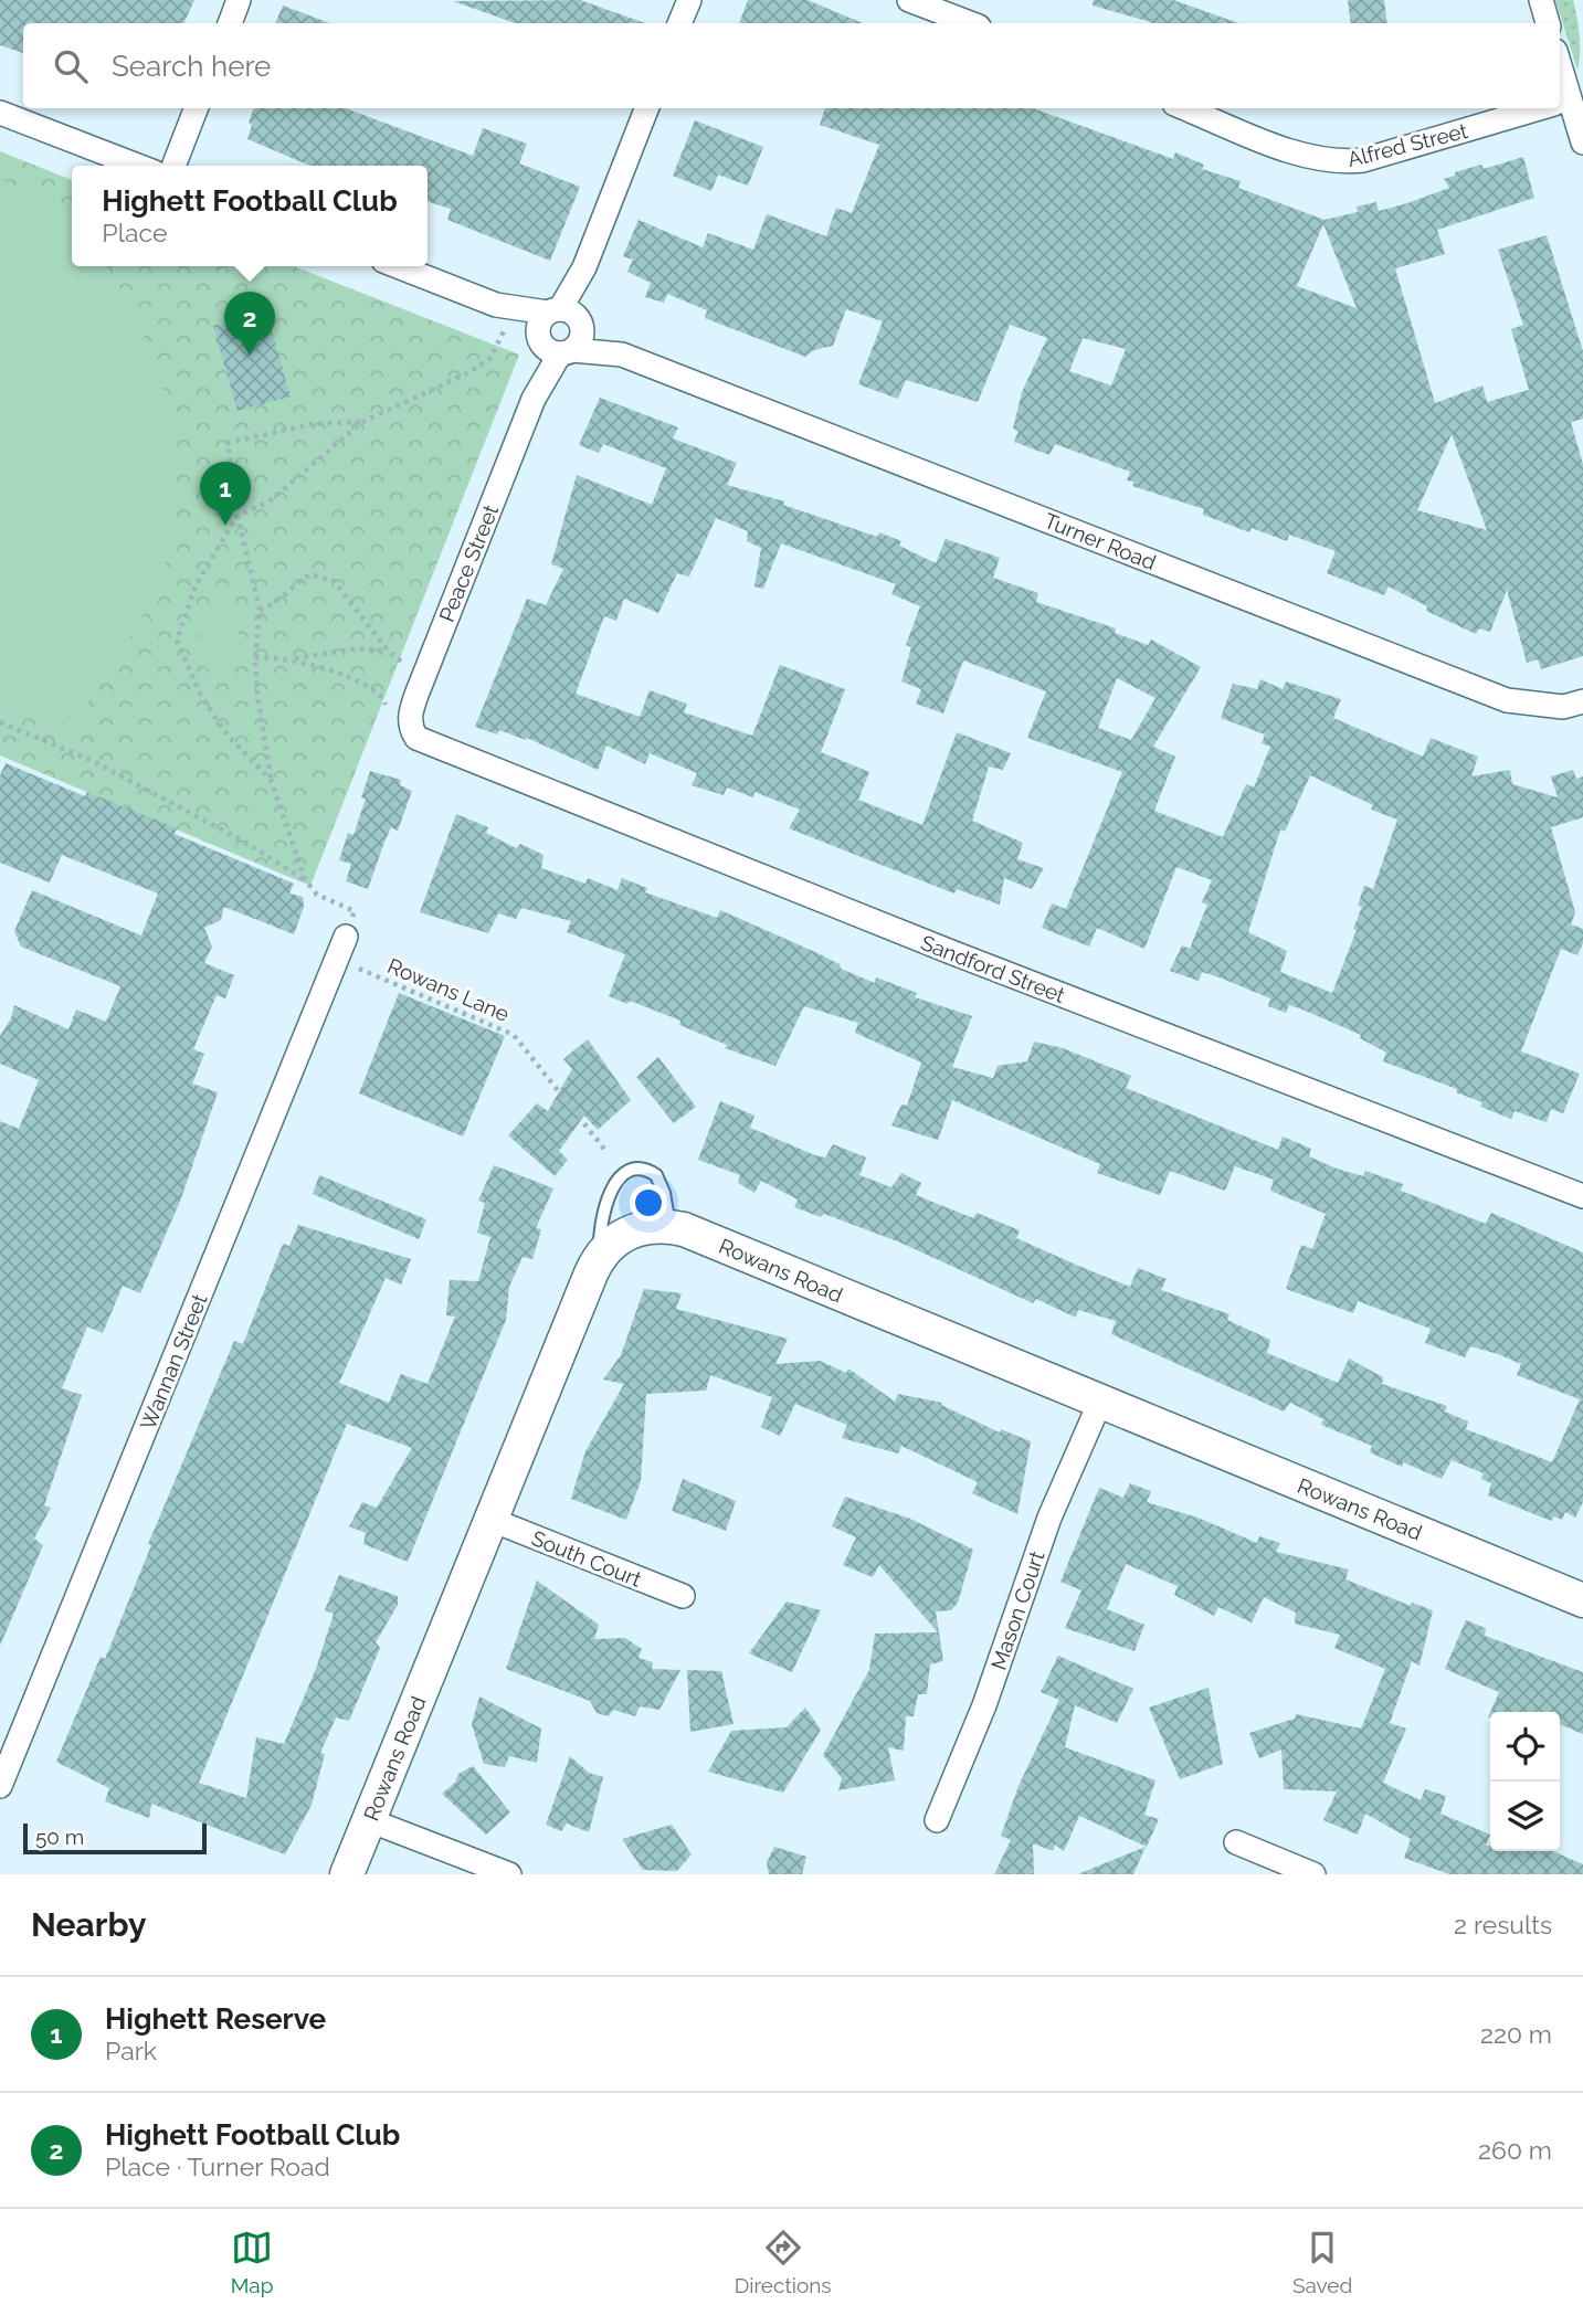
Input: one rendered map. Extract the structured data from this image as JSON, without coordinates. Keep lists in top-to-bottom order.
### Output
{
  "streets": {
    "street": [
      "Alfred Street",
      "Turner Road",
      "Peace Street",
      "Sandford Street",
      "Rowans Road",
      "Wannan Street",
      "South Court",
      "Mason Court"
    ],
    "path": ["Rowans Lane"]
  },
  "crossings": [
    ["Turner Road", "Peace Street"],
    ["Peace Street", "Sandford Street"],
    ["Rowans Road", "South Court"],
    ["Rowans Road", "Mason Court"]
  ],
  "scale_bar": "50 m",
  "page": {
    "search": "Search here",
    "popup": ["Highett Football Club", "Place"],
    "pins": ["2", "1"],
    "scale": "50 m",
    "heading": ["Nearby", "2 results"],
    "list": [
      {
        "mark": "1",
        "name": "Highett Reserve",
        "note": "Park",
        "value": "220 m"
      },
      {
        "mark": "2",
        "name": "Highett Football Club",
        "note": "Place · Turner Road",
        "value": "260 m"
      }
    ],
    "nav": ["Map", "Directions", "Saved"]
  }
}
